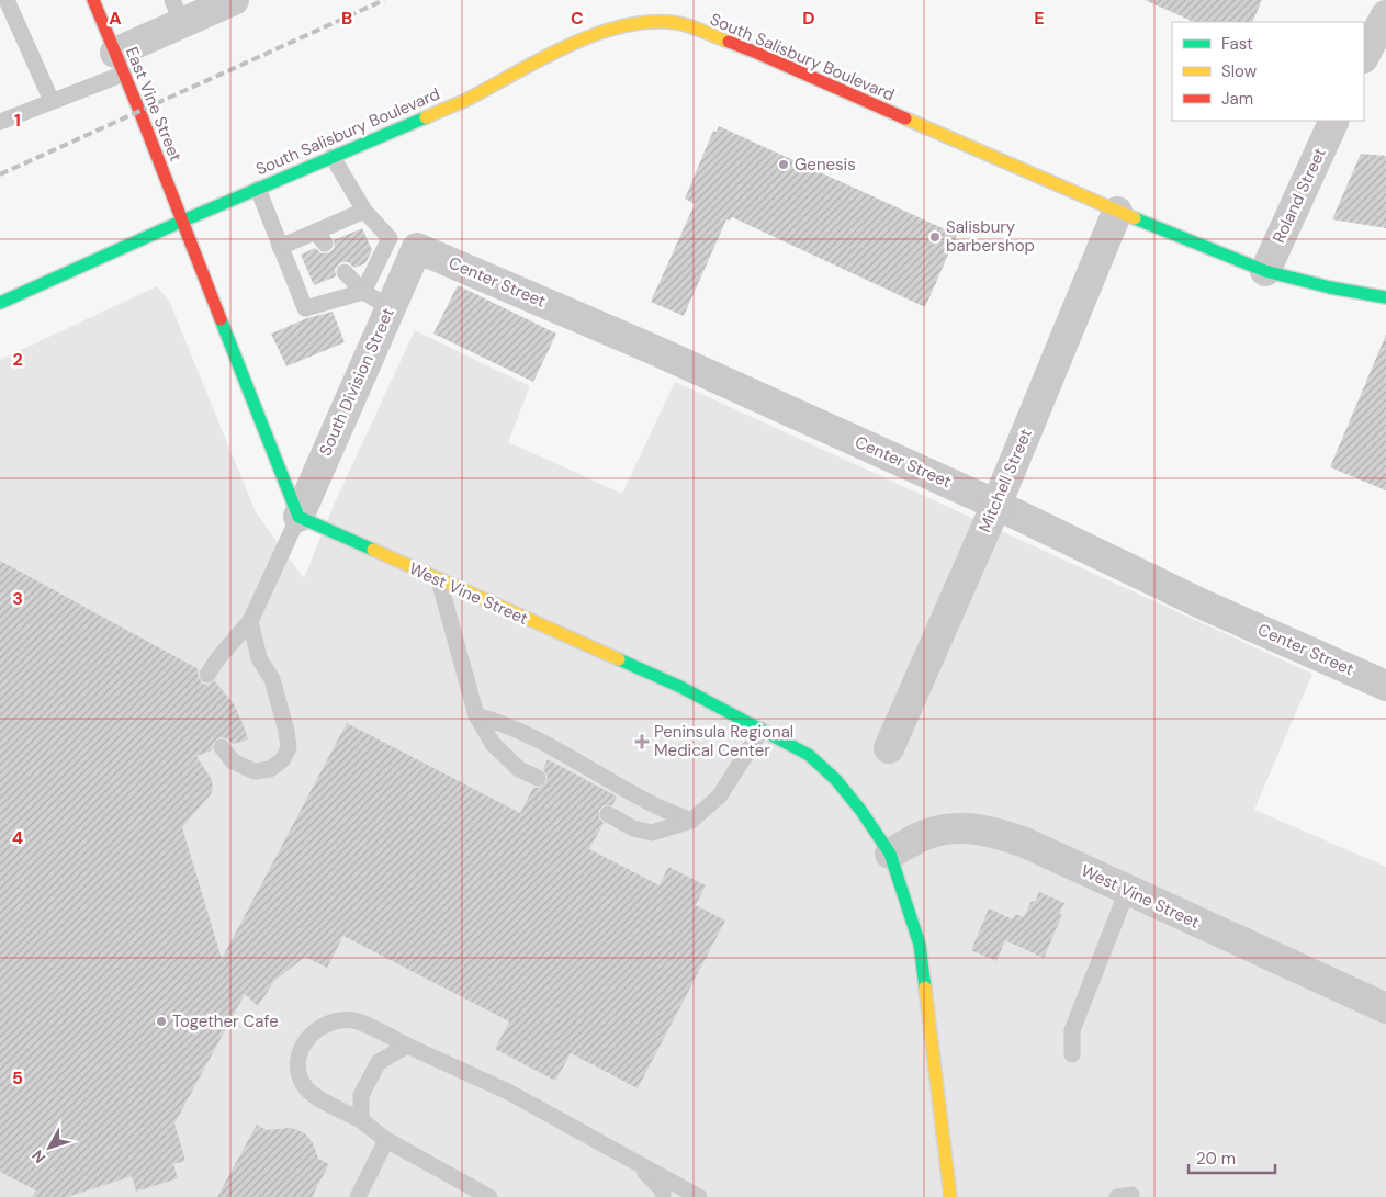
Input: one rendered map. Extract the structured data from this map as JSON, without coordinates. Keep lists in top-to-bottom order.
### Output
{
  "streets": {
    "street": [
      "South Salisbury Boulevard",
      "East Vine Street",
      "Roland Street",
      "Center Street",
      "South Division Street",
      "Mitchell Street",
      "West Vine Street"
    ]
  },
  "crossings": [
    ["South Salisbury Boulevard", "East Vine Street"],
    ["South Salisbury Boulevard", "Roland Street"],
    ["South Salisbury Boulevard", "Mitchell Street"],
    ["Center Street", "South Division Street"],
    ["Center Street", "Mitchell Street"],
    ["South Division Street", "West Vine Street"]
  ],
  "places": {
    "other": ["Genesis", "Salisbury barbershop", "Together Cafe"],
    "health": ["Peninsula Regional Medical Center"]
  },
  "legend": ["Fast", "Slow", "Jam"],
  "scale_bar": "20 m",
  "north": "bottom left",
  "grid": {
    "columns": [
      "A",
      "B",
      "C",
      "D",
      "E"
    ],
    "rows": [
      "1",
      "2",
      "3",
      "4",
      "5"
    ]
  }
}
